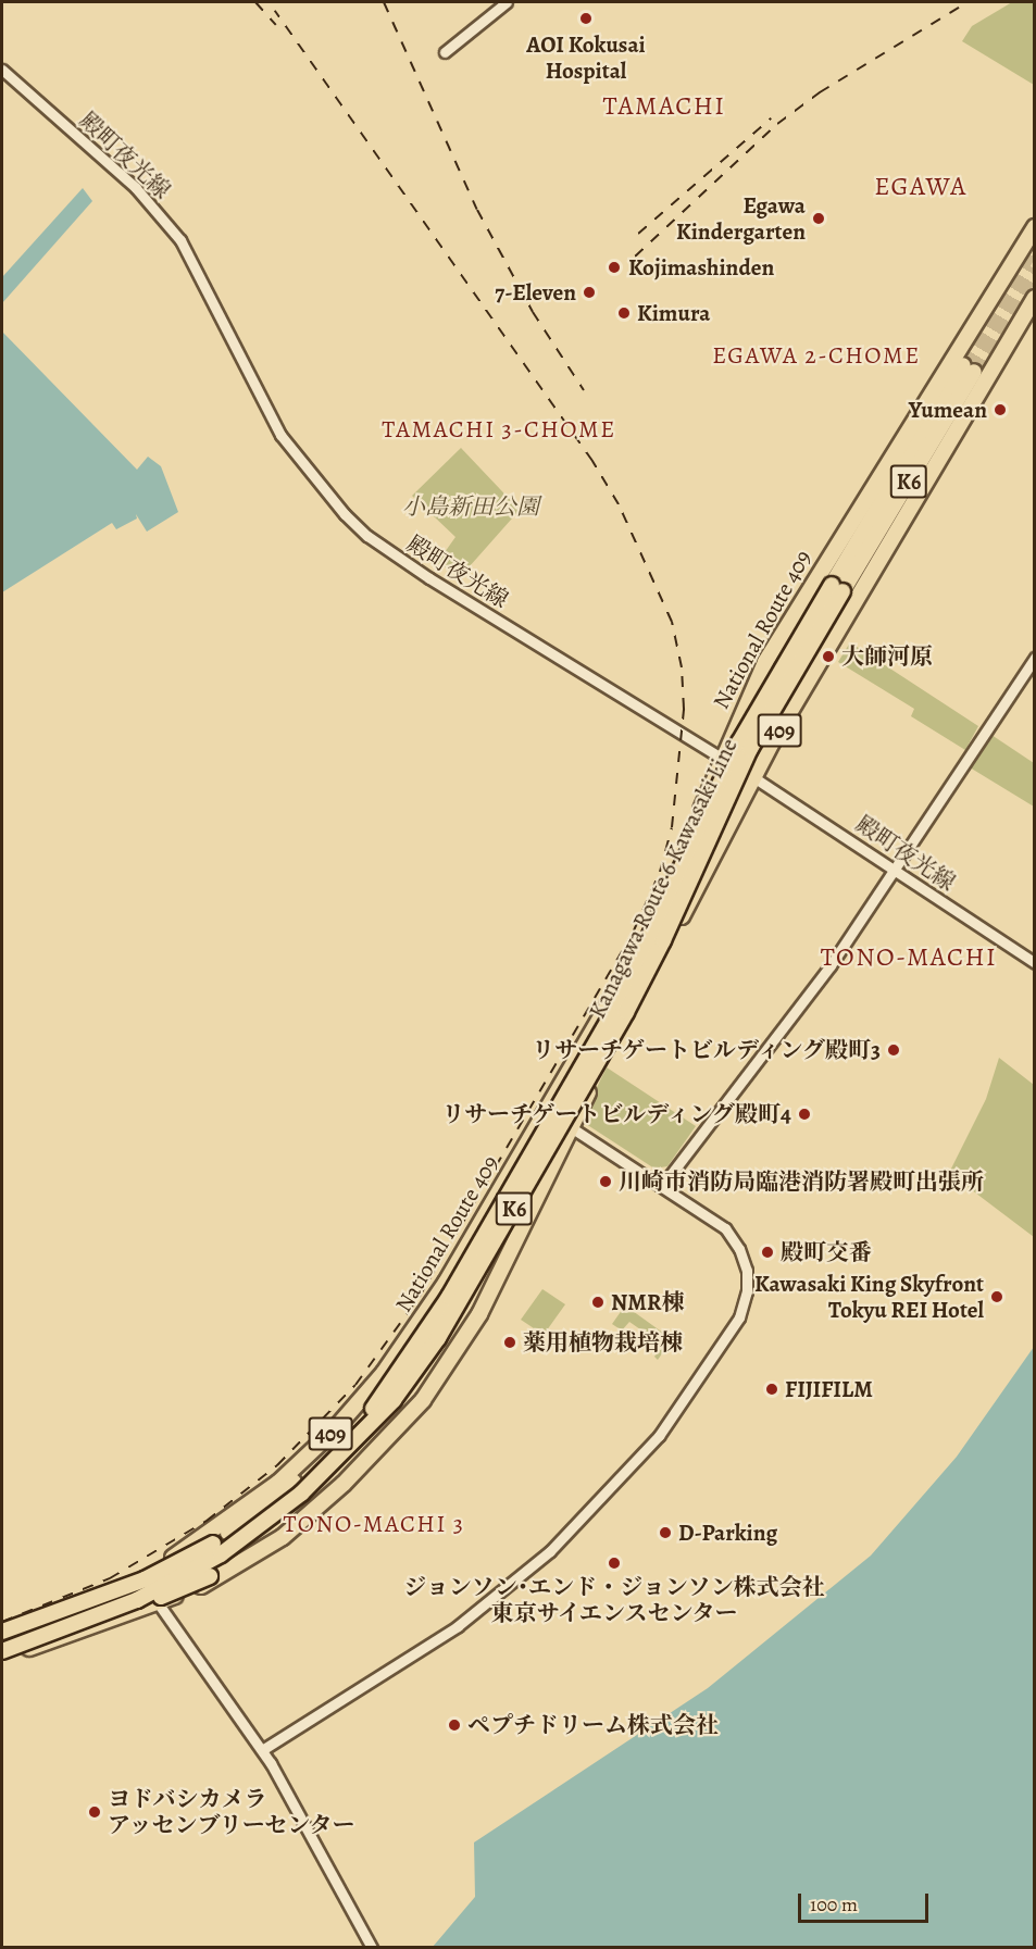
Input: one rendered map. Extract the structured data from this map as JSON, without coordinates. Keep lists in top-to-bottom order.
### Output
{
  "streets": {
    "highway": [
      "K6",
      "National Route 409",
      "409",
      "Kanagawa Route 6 Kawasaki Line"
    ],
    "street": ["殿町夜光線"]
  },
  "crossings": [
    ["殿町夜光線", "National Route 409"],
    ["殿町夜光線", "409"],
    ["409", "Kanagawa Route 6 Kawasaki Line"]
  ],
  "districts": [
    "TAMACHI",
    "EGAWA",
    "EGAWA 2-CHOME",
    "TAMACHI 3-CHOME",
    "TONO-MACHI",
    "TONO-MACHI 3"
  ],
  "parks": ["小島新田公園"],
  "places": [
    "AOI Kokusai Hospital",
    "Egawa Kindergarten",
    "Kojimashinden",
    "7-Eleven",
    "Kimura",
    "Yumean",
    "大師河原",
    "リサーチゲートビルディング殿町3",
    "リサーチゲートビルディング殿町4",
    "川崎市消防局臨港消防署殿町出張所",
    "殿町交番",
    "Kawasaki King Skyfront Tokyu REI Hotel",
    "NMR棟",
    "薬用植物栽培棟",
    "FIJIFILM",
    "D-Parking",
    "ジョンソン･エンド・ジョンソン株式会社 東京サイエンスセンター",
    "ペプチドリーム株式会社",
    "ヨドバシカメラ アッセンブリーセンター"
  ],
  "scale_bar": "100 m"
}
